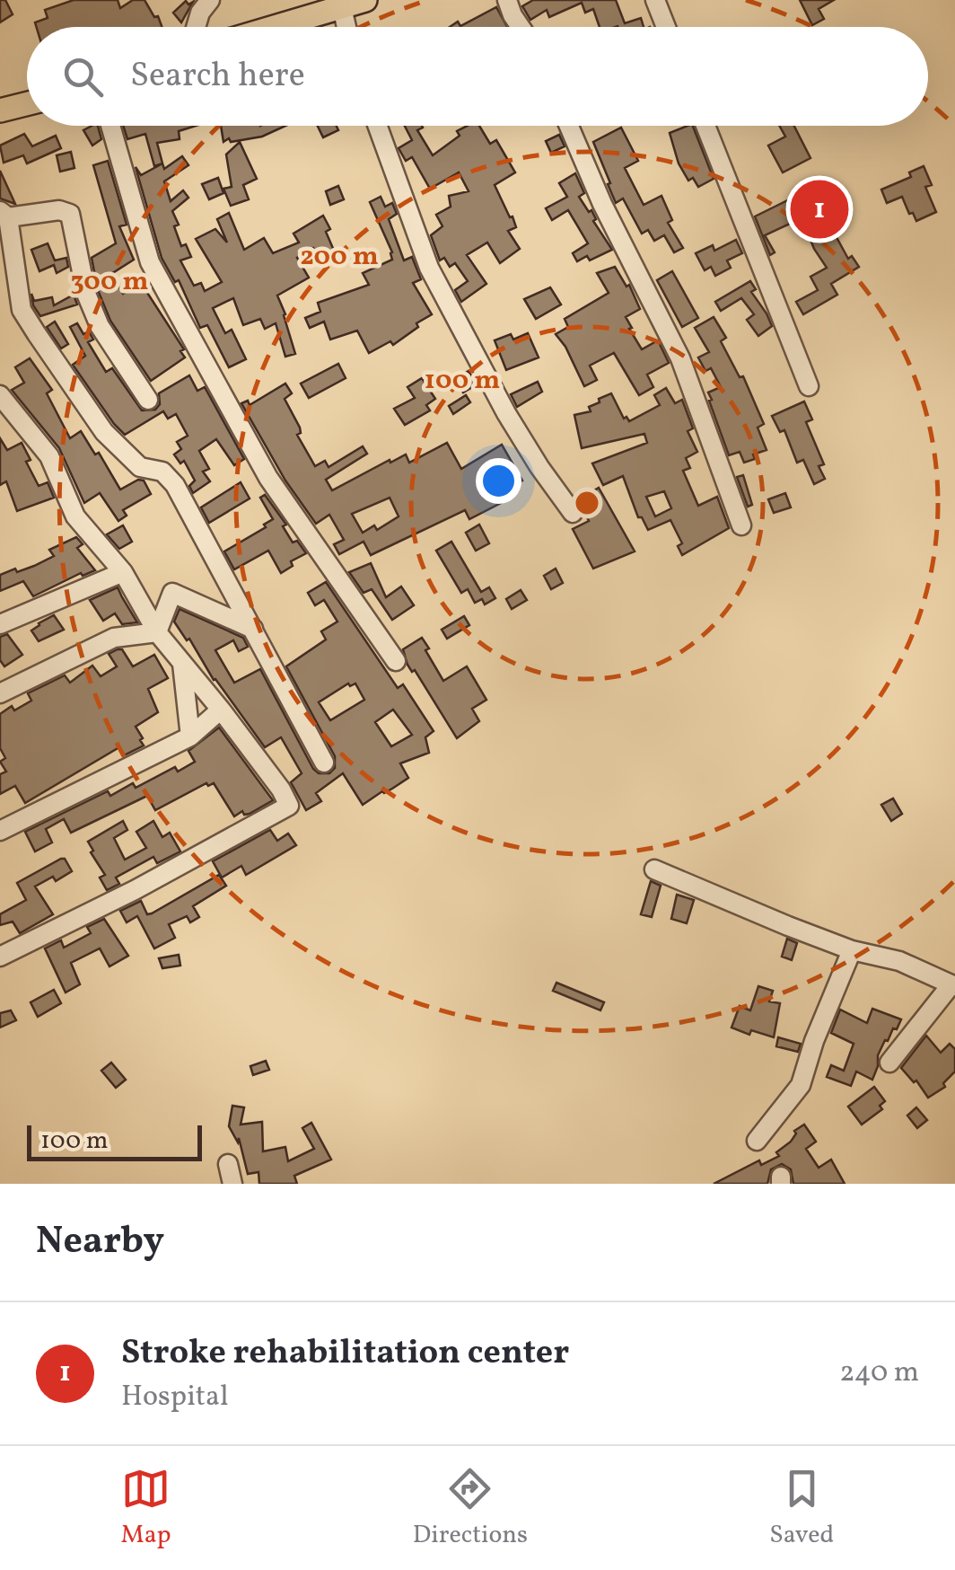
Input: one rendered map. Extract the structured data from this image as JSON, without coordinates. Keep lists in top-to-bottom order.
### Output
{
  "scale_bar": "100 m",
  "page": {
    "search": "Search here",
    "pins": "1",
    "scale": "100 m",
    "heading": "Nearby",
    "list": [
      {
        "mark": "1",
        "name": "Stroke rehabilitation center",
        "note": "Hospital",
        "value": "240 m"
      }
    ],
    "nav": ["Map", "Directions", "Saved"]
  },
  "rings": ["200 m", "300 m", "100 m"]
}
